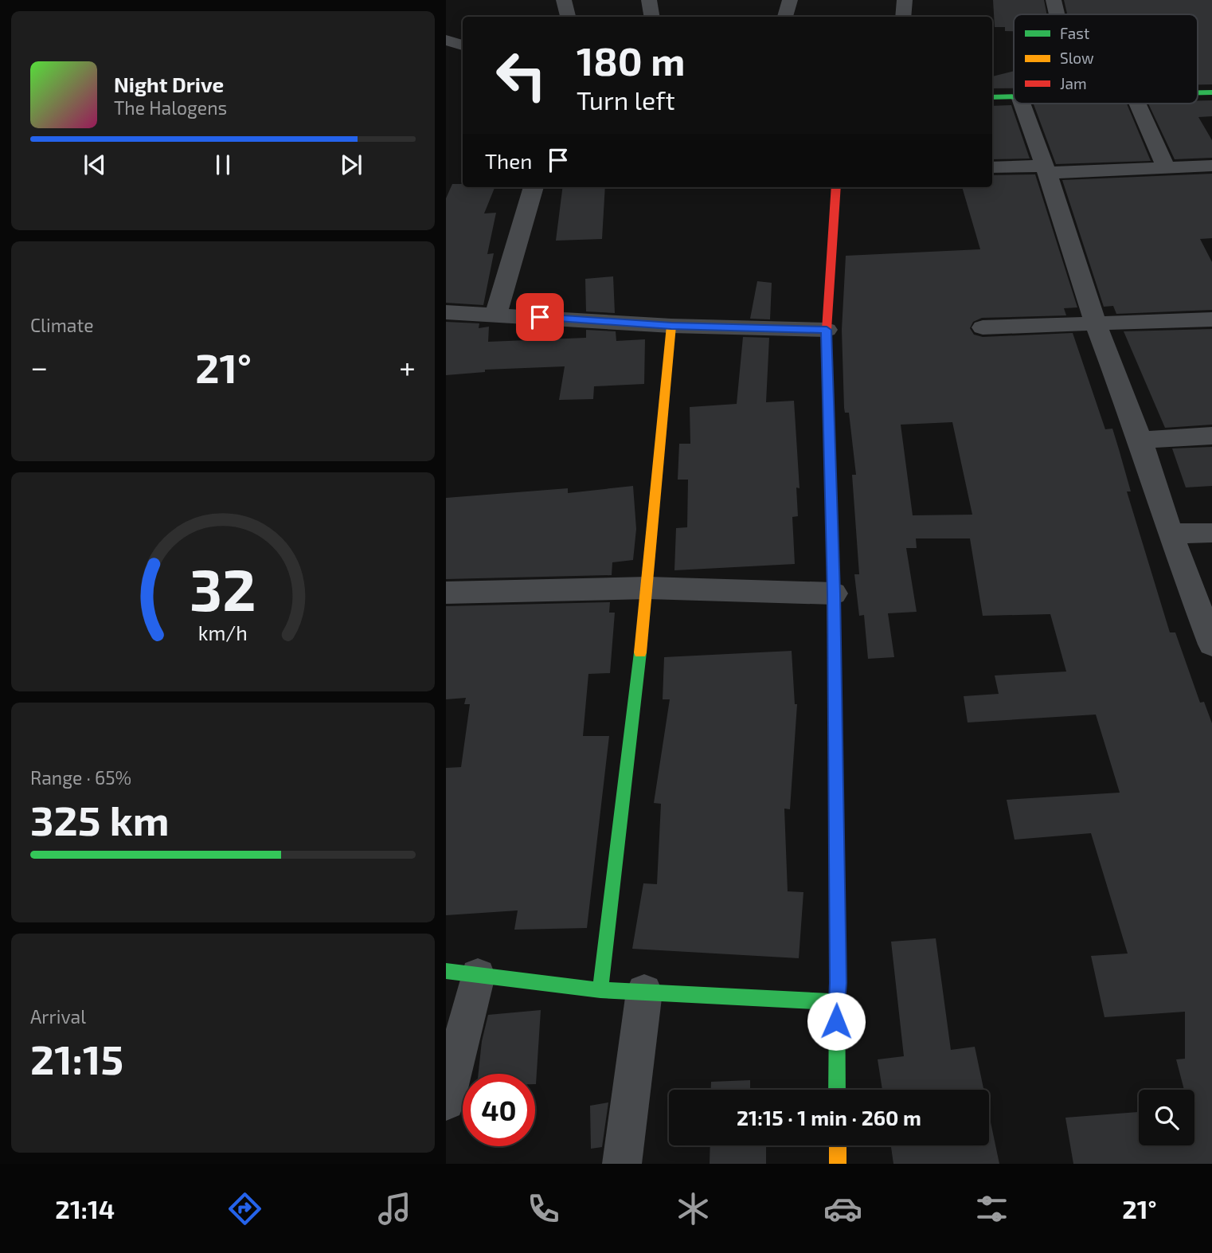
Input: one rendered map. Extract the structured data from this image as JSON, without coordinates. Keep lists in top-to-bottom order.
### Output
{
  "legend": ["Fast", "Slow", "Jam"],
  "page": {
    "turn": ["180 m", "Turn left"],
    "song": ["Night Drive", "The Halogens"],
    "then": "Then",
    "tile": [
      "Climate",
      ["Range · 65%", "325 km"],
      ["Arrival", "21:15"]
    ],
    "heat": ["−", "21°", "+"],
    "limit": "40",
    "trip": "21:15 · 1 min · 260 m",
    "tabs": ["21:14", "21°"],
    "gauge": ["32", "km/h"]
  }
}
